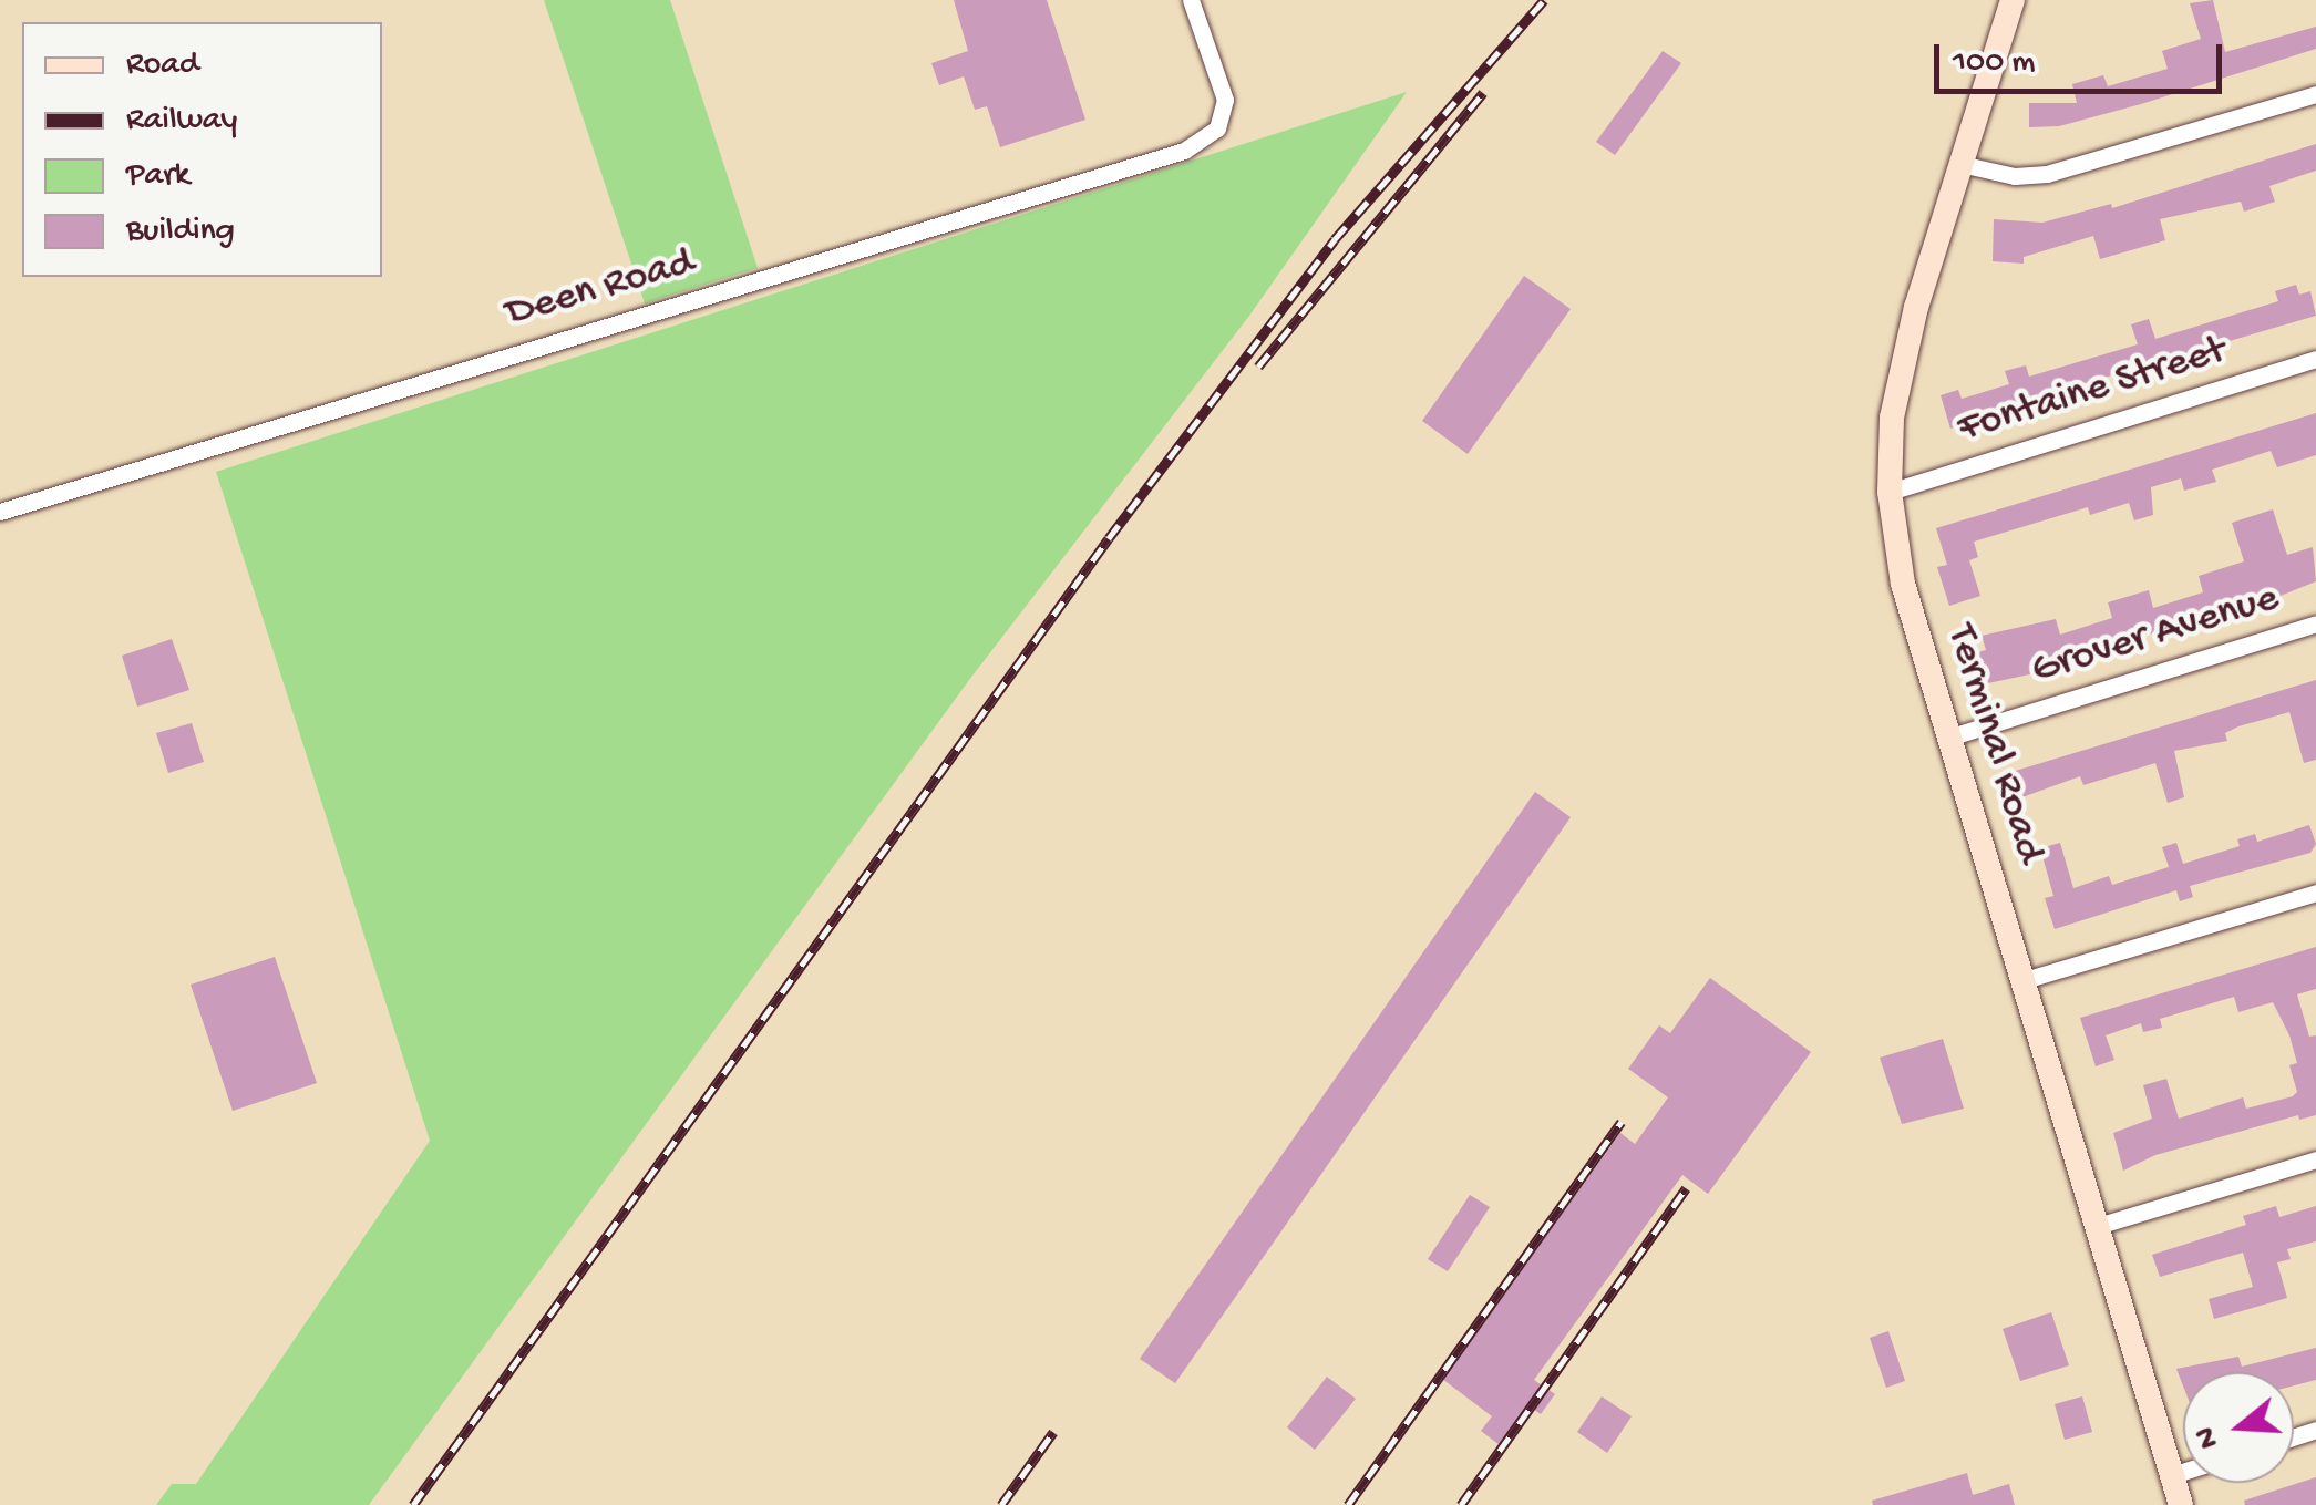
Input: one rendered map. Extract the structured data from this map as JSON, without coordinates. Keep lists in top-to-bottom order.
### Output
{
  "streets": {
    "main road": ["Terminal Road"],
    "street": ["Deen Road", "Fontaine Street", "Grover Avenue"]
  },
  "crossings": [
    ["Fontaine Street", "Terminal Road"],
    ["Grover Avenue", "Terminal Road"]
  ],
  "legend": [
    "Road",
    "Railway",
    "Park",
    "Building"
  ],
  "scale_bar": "100 m",
  "north": "left"
}
